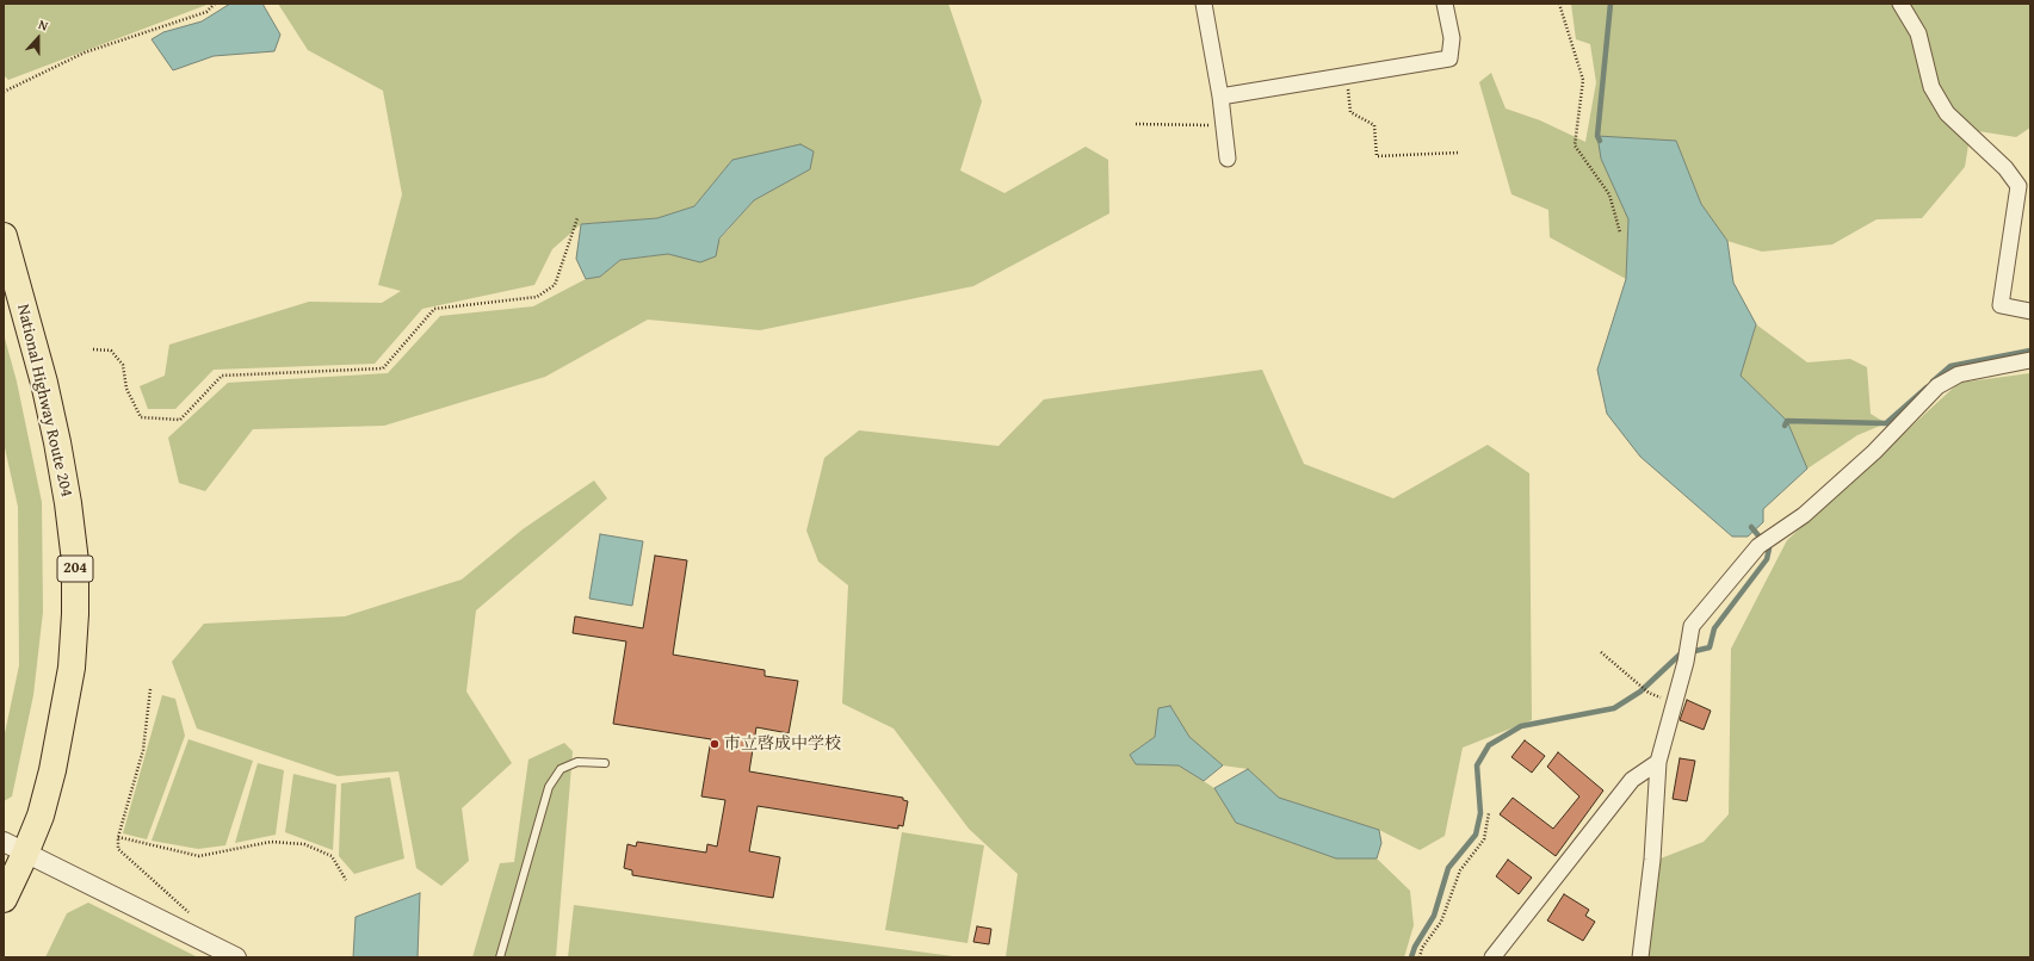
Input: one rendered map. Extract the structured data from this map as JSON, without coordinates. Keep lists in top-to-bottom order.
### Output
{
  "streets": {
    "highway": ["National Highway Route 204", "204"]
  },
  "places": ["市立啓成中学校"],
  "north": "top"
}
